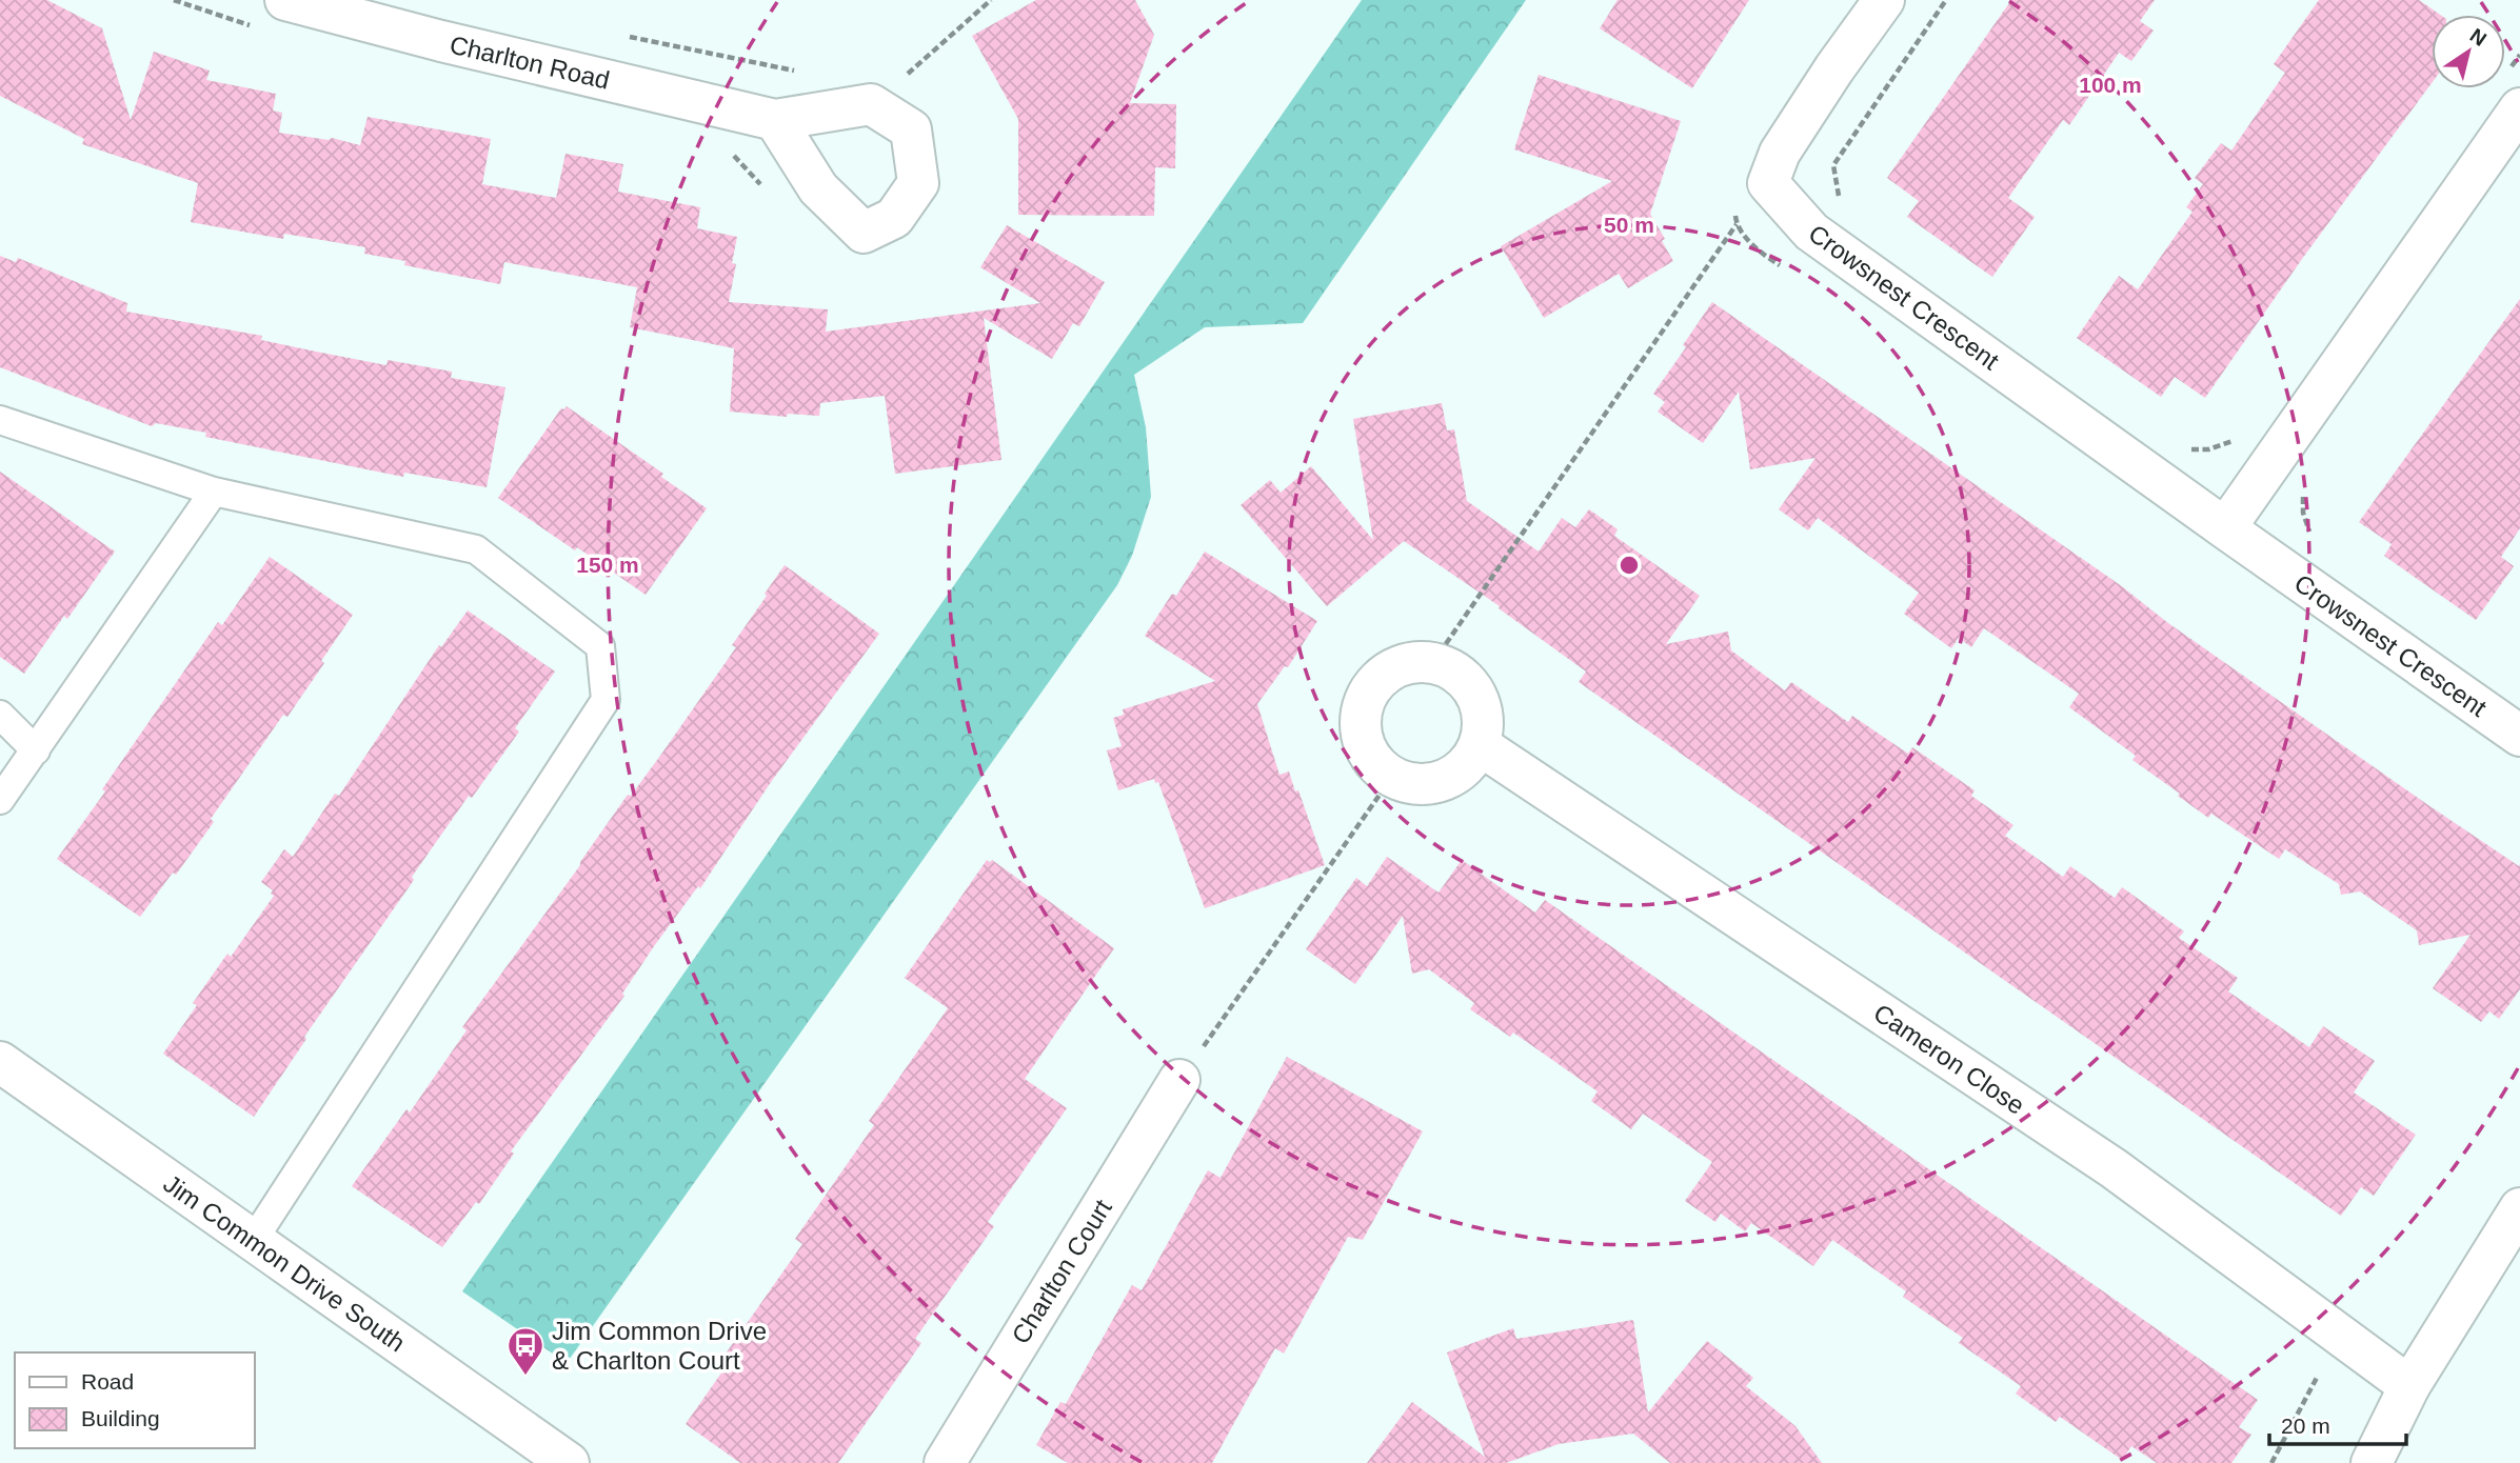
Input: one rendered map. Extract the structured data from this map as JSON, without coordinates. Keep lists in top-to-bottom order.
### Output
{
  "streets": {
    "street": [
      "Charlton Road",
      "Crowsnest Crescent",
      "Cameron Close",
      "Jim Common Drive South",
      "Charlton Court"
    ]
  },
  "places": {
    "bus stop": ["Jim Common Drive & Charlton Court"]
  },
  "legend": ["Road", "Building"],
  "scale_bar": "20 m",
  "north": "top right",
  "rings": ["100 m", "50 m", "150 m"]
}
